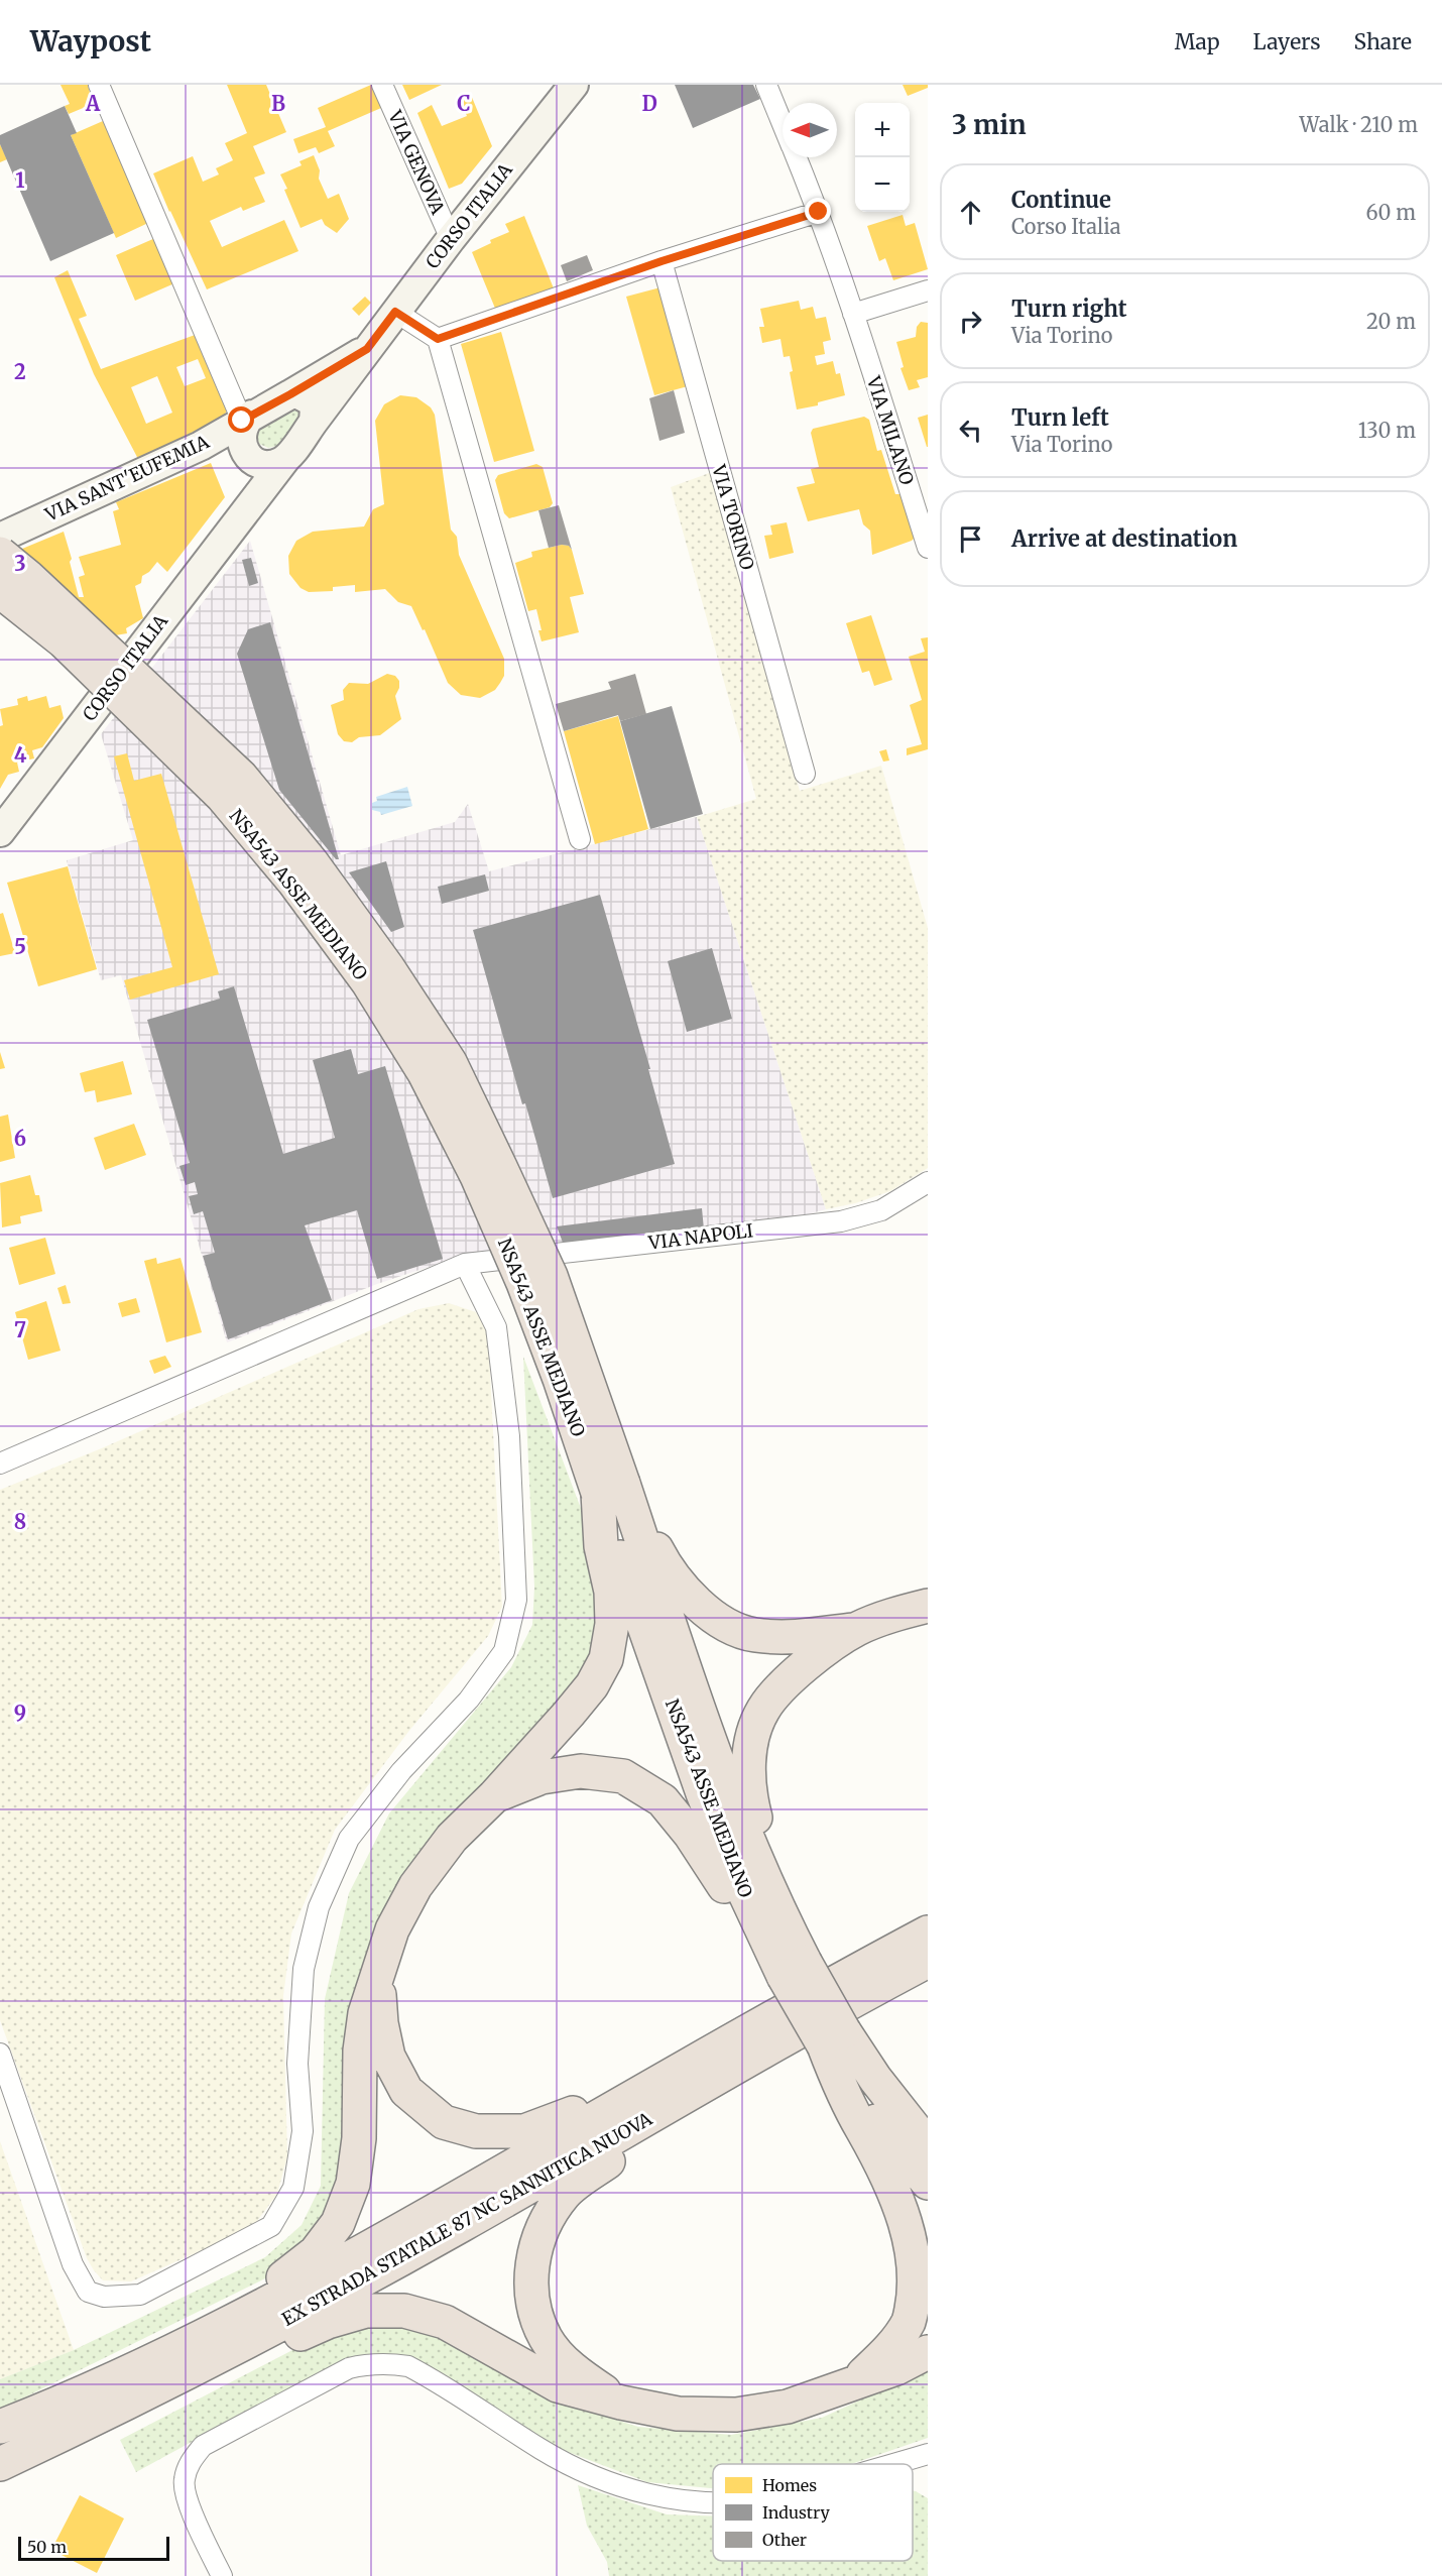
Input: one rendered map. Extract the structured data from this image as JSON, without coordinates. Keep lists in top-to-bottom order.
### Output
{
  "streets": {
    "highway": ["NSA543 ASSE MEDIANO", "EX STRADA STATALE 87 NC SANNITICA NUOVA"],
    "street": [
      "VIA GENOVA",
      "CORSO ITALIA",
      "VIA MILANO",
      "VIA SANT'EUFEMIA",
      "VIA TORINO",
      "VIA NAPOLI"
    ]
  },
  "crossings": [
    ["VIA GENOVA", "CORSO ITALIA"],
    ["CORSO ITALIA", "VIA SANT'EUFEMIA"]
  ],
  "legend": ["Homes", "Industry", "Other"],
  "scale_bar": "50 m",
  "north": "left",
  "page": {
    "header": "Waypost",
    "nav": ["Map", "Layers", "Share"],
    "heading": ["3 min", "Walk · 210 m"],
    "map_buttons": ["+", "−"],
    "list": [
      ["Continue", "Corso Italia", "60 m"],
      ["Turn right", "Via Torino", "20 m"],
      ["Turn left", "Via Torino", "130 m"],
      "Arrive at destination"
    ],
    "scale": "50 m"
  },
  "grid": {
    "columns": [
      "A",
      "B",
      "C",
      "D"
    ],
    "rows": [
      "1",
      "2",
      "3",
      "4",
      "5",
      "6",
      "7",
      "8",
      "9"
    ]
  }
}
